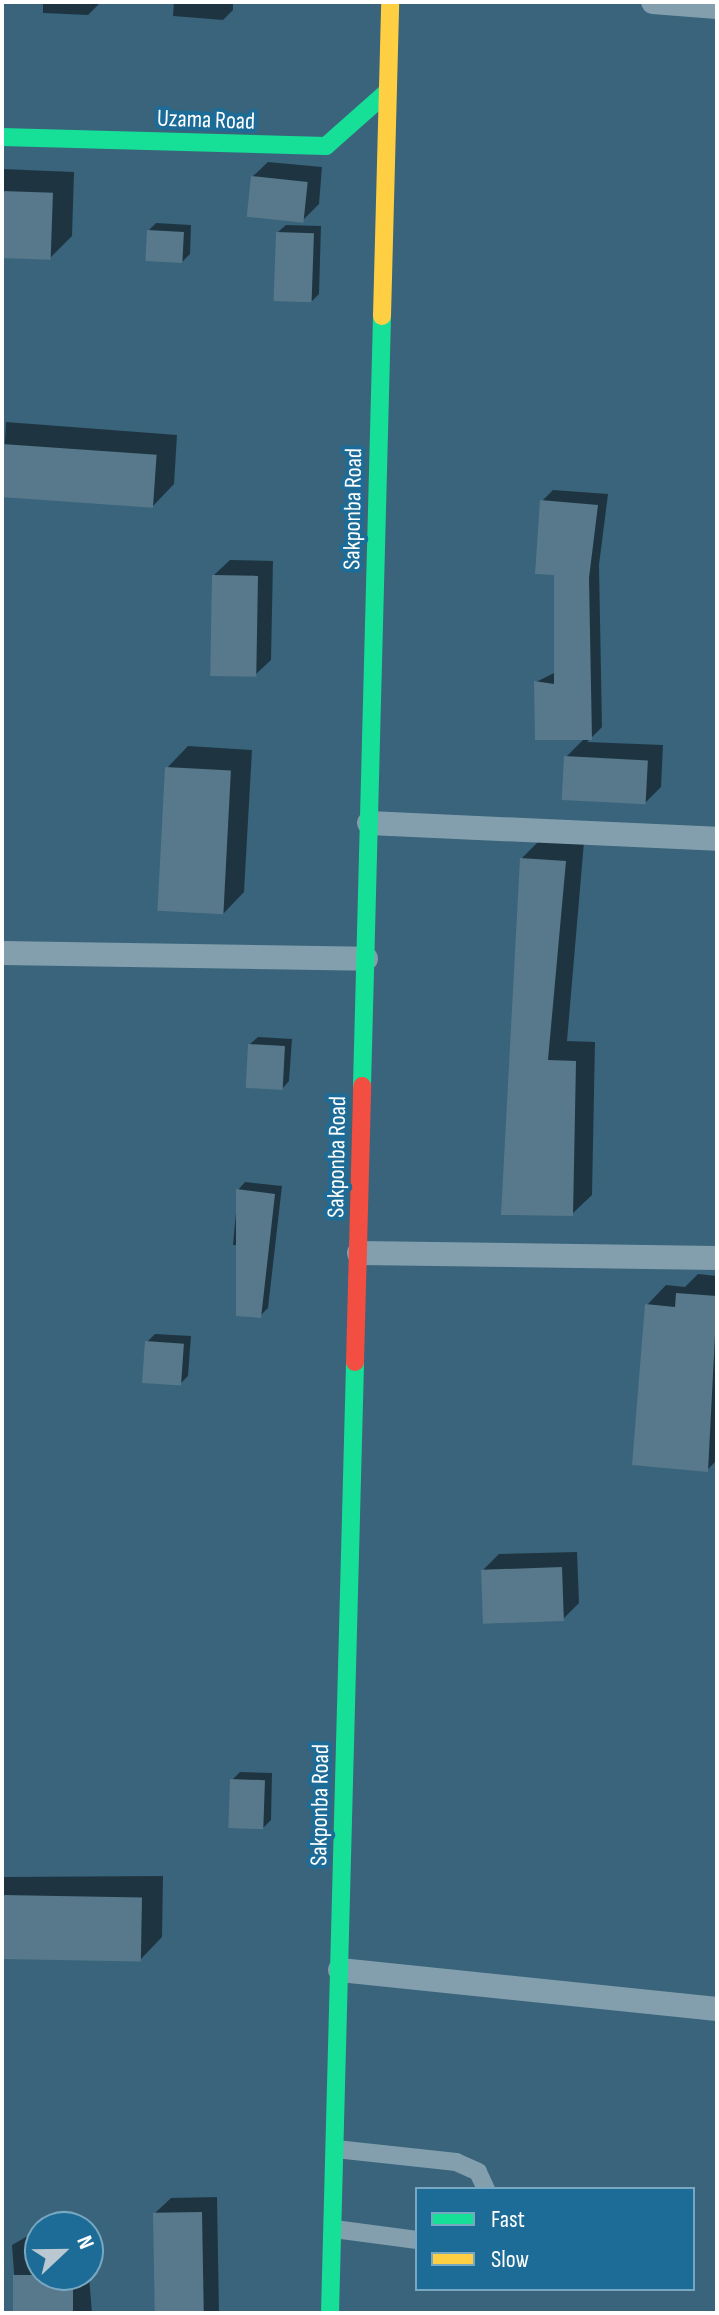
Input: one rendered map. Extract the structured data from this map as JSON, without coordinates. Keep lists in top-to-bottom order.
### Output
{
  "streets": {
    "main road": ["Uzama Road", "Sakponba Road"]
  },
  "crossings": [
    ["Uzama Road", "Sakponba Road"]
  ],
  "legend": ["Fast", "Slow"],
  "north": "right"
}
